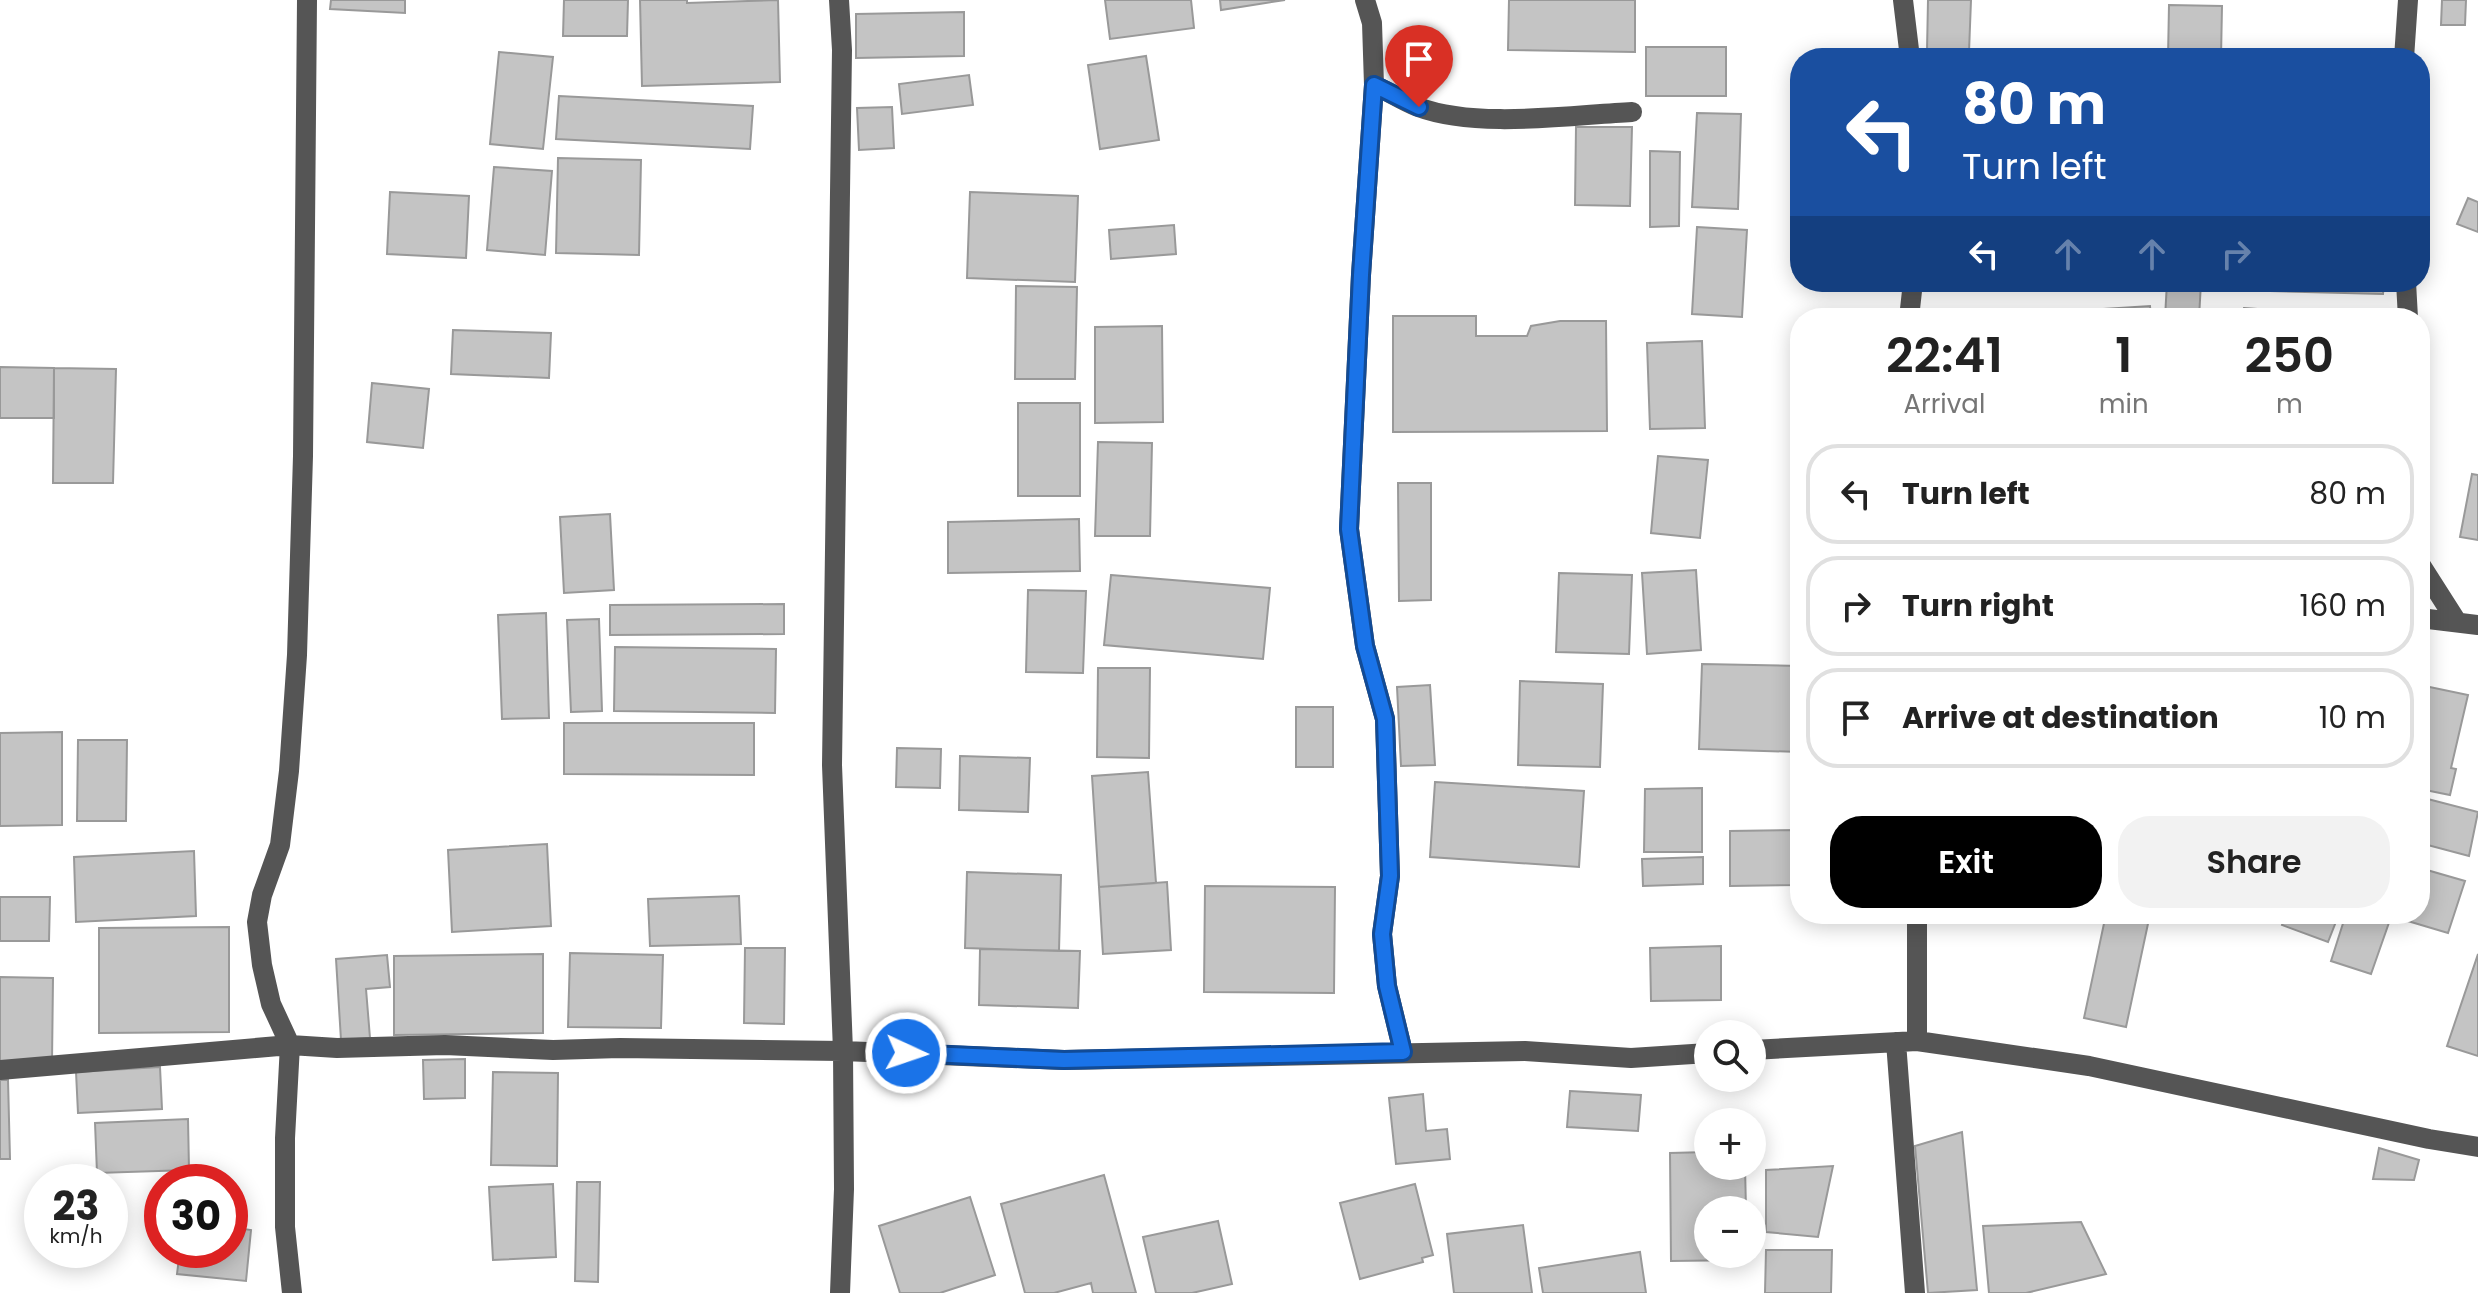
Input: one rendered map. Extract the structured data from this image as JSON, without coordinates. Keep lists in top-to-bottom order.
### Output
{
  "page": {
    "turn": ["80 m", "Turn left"],
    "eta": [
      "22:41",
      "Arrival",
      "1",
      "min",
      "250",
      "m"
    ],
    "list": [
      {
        "name": "Turn left",
        "value": "80 m"
      },
      {
        "name": "Turn right",
        "value": "160 m"
      },
      {
        "name": "Arrive at destination",
        "value": "10 m"
      }
    ],
    "buttons": ["Exit", "Share"],
    "map_buttons": ["+", "−"],
    "speed": "23 km/h",
    "limit": "30"
  }
}
